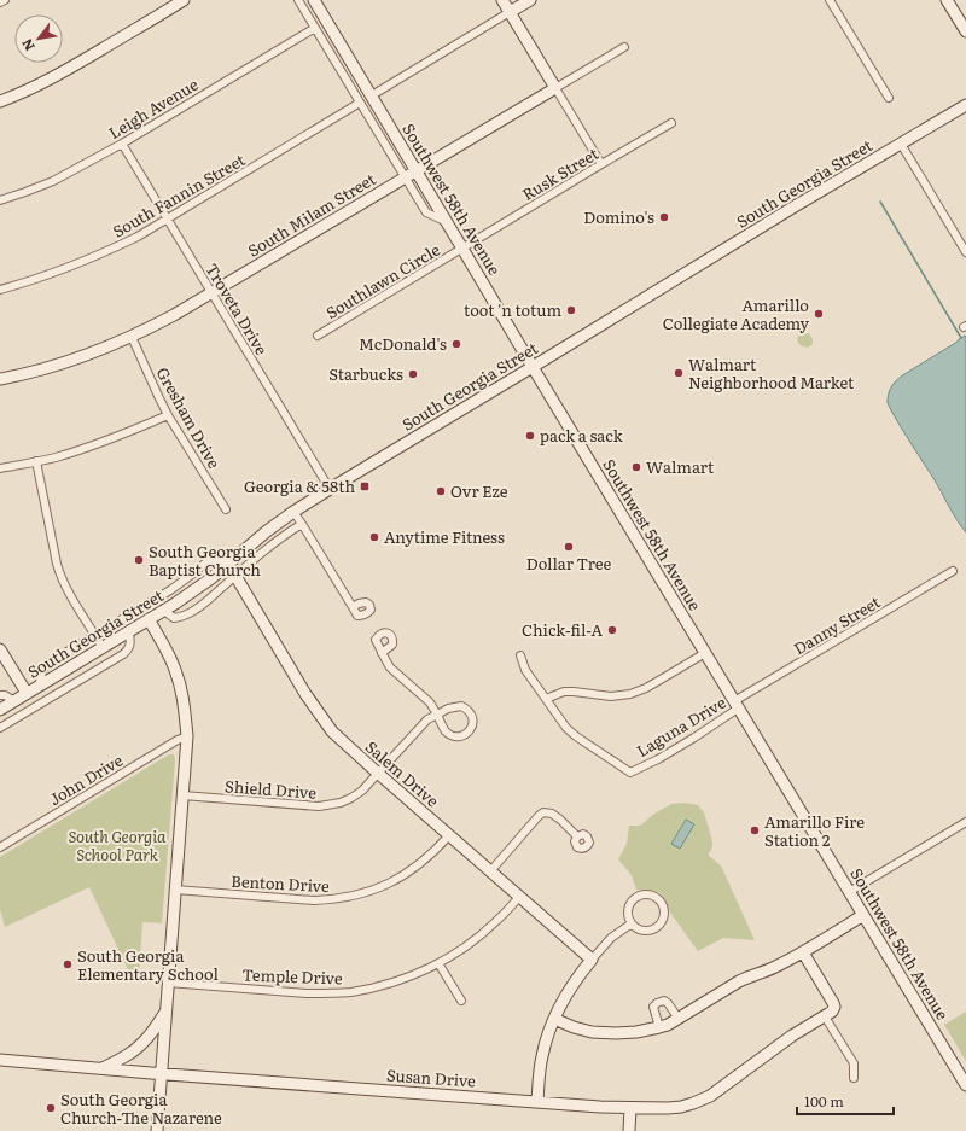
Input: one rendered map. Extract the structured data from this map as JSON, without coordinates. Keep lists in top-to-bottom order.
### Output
{
  "streets": {
    "main road": [
      "South Georgia Street",
      "Southwest 58th Avenue",
      "South Milam Street",
      "Salem Drive",
      "Susan Drive"
    ],
    "street": [
      "Leigh Avenue",
      "Rusk Street",
      "South Fannin Street",
      "Southlawn Circle",
      "Troveta Drive",
      "Gresham Drive",
      "Danny Street",
      "Laguna Drive",
      "John Drive",
      "Shield Drive",
      "Benton Drive",
      "Temple Drive"
    ]
  },
  "crossings": [
    ["Leigh Avenue", "Troveta Drive"],
    ["Rusk Street", "Southwest 58th Avenue"],
    ["Rusk Street", "Southlawn Circle"],
    ["South Georgia Street", "Southwest 58th Avenue"],
    ["South Georgia Street", "Troveta Drive"],
    ["South Fannin Street", "Troveta Drive"],
    ["Southwest 58th Avenue", "South Milam Street"],
    ["Southwest 58th Avenue", "Southlawn Circle"],
    ["Southwest 58th Avenue", "Danny Street"],
    ["Southwest 58th Avenue", "Laguna Drive"],
    ["South Milam Street", "Troveta Drive"],
    ["South Milam Street", "Gresham Drive"],
    ["Danny Street", "Laguna Drive"],
    ["Salem Drive", "Shield Drive"],
    ["Salem Drive", "Benton Drive"],
    ["Salem Drive", "Temple Drive"]
  ],
  "parks": ["South Georgia School Park"],
  "places": {
    "other": [
      "Domino's",
      "toot 'n totum",
      "Amarillo Collegiate Academy",
      "McDonald's",
      "Walmart Neighborhood Market",
      "Starbucks",
      "pack a sack",
      "Walmart",
      "Ovr Eze",
      "Anytime Fitness",
      "Dollar Tree",
      "South Georgia Baptist Church",
      "Chick-fil-A",
      "Amarillo Fire Station 2",
      "South Georgia Elementary School",
      "South Georgia Church-The Nazarene"
    ],
    "transit": ["Georgia & 58th"]
  },
  "scale_bar": "100 m",
  "north": "bottom left"
}
